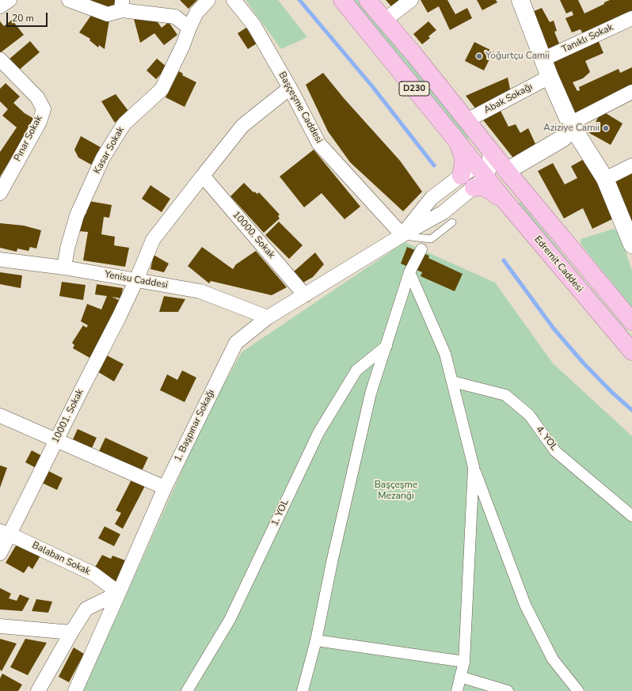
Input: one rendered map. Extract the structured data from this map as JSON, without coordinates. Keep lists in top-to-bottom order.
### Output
{
  "streets": {
    "highway": ["D230", "Edremit Caddesi"],
    "street": [
      "Tanıklı Sokak",
      "Abak Sokağı",
      "Başçeşme Caddesi",
      "Pınar Sokak",
      "Kasar Sokak",
      "10000. Sokak",
      "Yenisu Caddesi",
      "10001. Sokak",
      "1. Başpınar Sokağı",
      "4. YOL",
      "1. YOL",
      "Balaban Sokak"
    ]
  },
  "crossings": [
    ["D230", "Abak Sokağı"],
    ["D230", "Edremit Caddesi"],
    ["D230", "1. Başpınar Sokağı"],
    ["Başçeşme Caddesi", "1. Başpınar Sokağı"],
    ["Kasar Sokak", "Yenisu Caddesi"],
    ["10000. Sokak", "1. Başpınar Sokağı"],
    ["Edremit Caddesi", "1. Başpınar Sokağı"],
    ["Yenisu Caddesi", "10001. Sokak"],
    ["Yenisu Caddesi", "1. Başpınar Sokağı"],
    ["10001. Sokak", "Balaban Sokak"],
    ["1. Başpınar Sokağı", "Balaban Sokak"]
  ],
  "parks": ["Başçeşme Mezarığı"],
  "places": ["Yoğurtçu Camii", "Aziziye Camii"],
  "scale_bar": "20 m"
}
